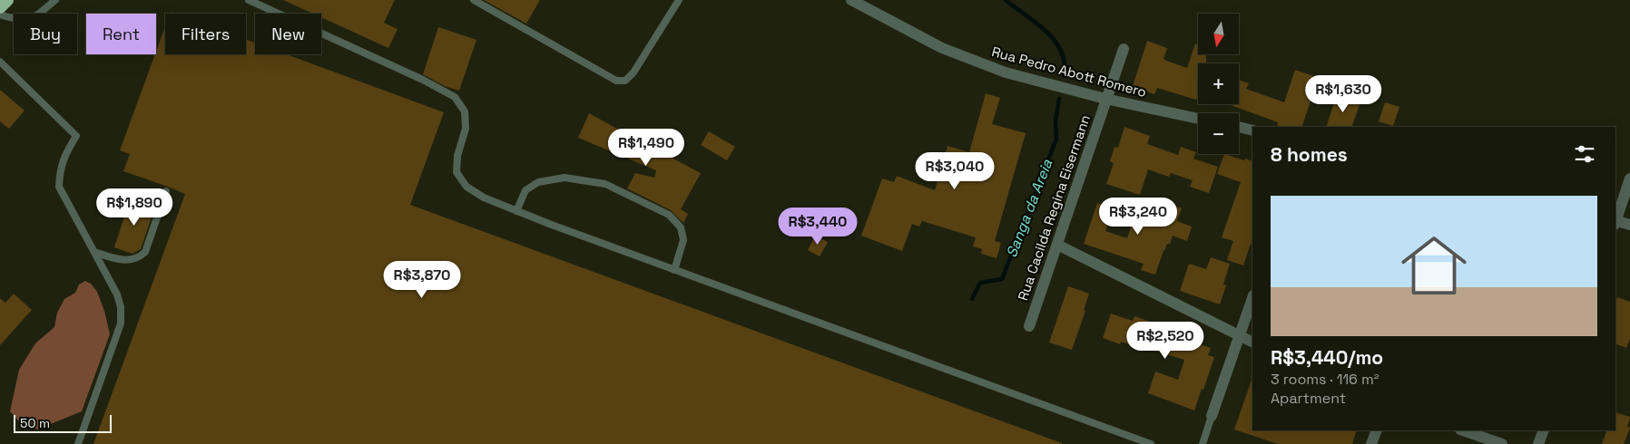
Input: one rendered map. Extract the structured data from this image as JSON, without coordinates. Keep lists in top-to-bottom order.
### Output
{
  "streets": {
    "street": ["Rua Pedro Abott Romero", "Rua Cacilda Regina Eisermann"]
  },
  "crossings": [
    ["Rua Pedro Abott Romero", "Rua Cacilda Regina Eisermann"]
  ],
  "water": ["Sanga da Areia"],
  "scale_bar": "50 m",
  "north": "bottom",
  "page": {
    "map_buttons": ["+", "−"],
    "chip": [
      "Buy",
      "Rent",
      "Filters",
      "New"
    ],
    "price": [
      "R$1,630",
      "R$1,490",
      "R$3,040",
      "R$1,890",
      "R$3,240",
      "R$3,440",
      "R$3,870",
      "R$2,520"
    ],
    "heading": "8 homes",
    "list": [
      {
        "name": "R$3,440/mo",
        "note": "3 rooms · 116 m² · Apartment"
      }
    ],
    "scale": "50 m"
  }
}
